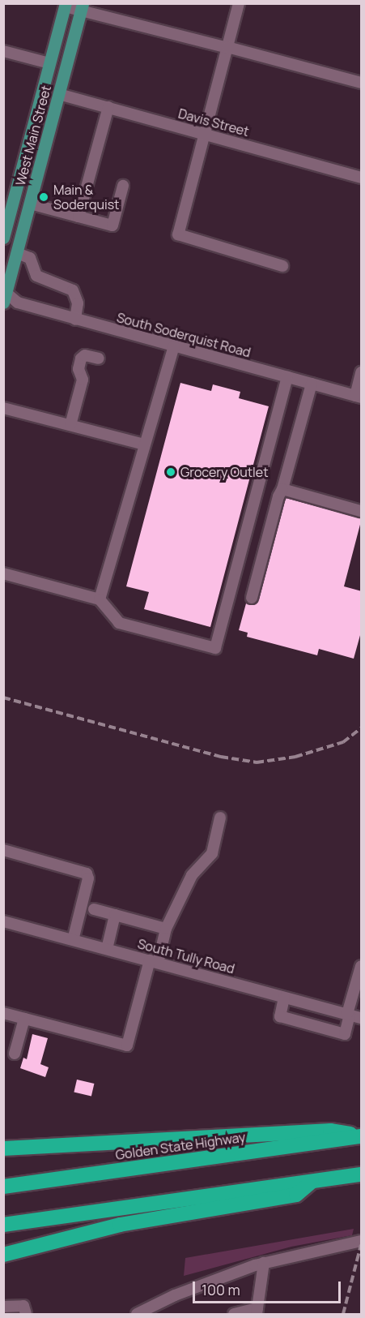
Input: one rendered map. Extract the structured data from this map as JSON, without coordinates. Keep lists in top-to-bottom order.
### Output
{
  "streets": {
    "highway": ["Golden State Highway"],
    "main road": ["West Main Street"],
    "street": ["Davis Street", "South Soderquist Road", "South Tully Road"]
  },
  "crossings": [
    ["Davis Street", "West Main Street"],
    ["West Main Street", "South Soderquist Road"]
  ],
  "places": ["Main & Soderquist", "Grocery Outlet"],
  "scale_bar": "100 m"
}
